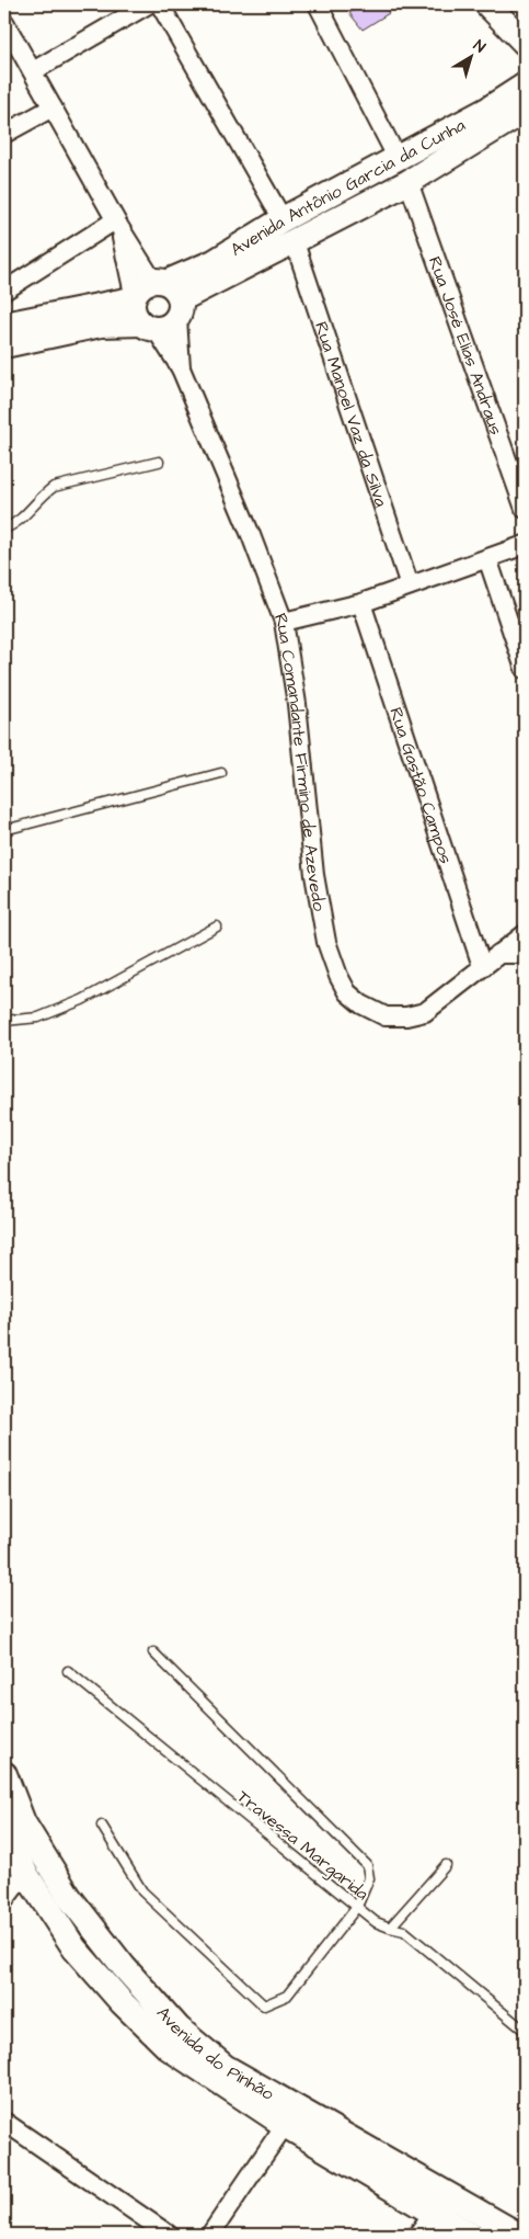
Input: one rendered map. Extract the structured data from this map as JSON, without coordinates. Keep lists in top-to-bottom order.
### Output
{
  "streets": {
    "street": [
      "Avenida Antônio Garcia da Cunha",
      "Rua José Elias Andraus",
      "Rua Manoel Vaz da Silva",
      "Rua Comandante Firmino de Azevedo",
      "Rua Gastão Campos",
      "Avenida do Pinhão"
    ],
    "lane": ["Travessa Margarida"]
  },
  "crossings": [
    ["Avenida Antônio Garcia da Cunha", "Rua José Elias Andraus"],
    ["Avenida Antônio Garcia da Cunha", "Rua Manoel Vaz da Silva"],
    ["Rua Comandante Firmino de Azevedo", "Rua Gastão Campos"]
  ],
  "north": "top right"
}
